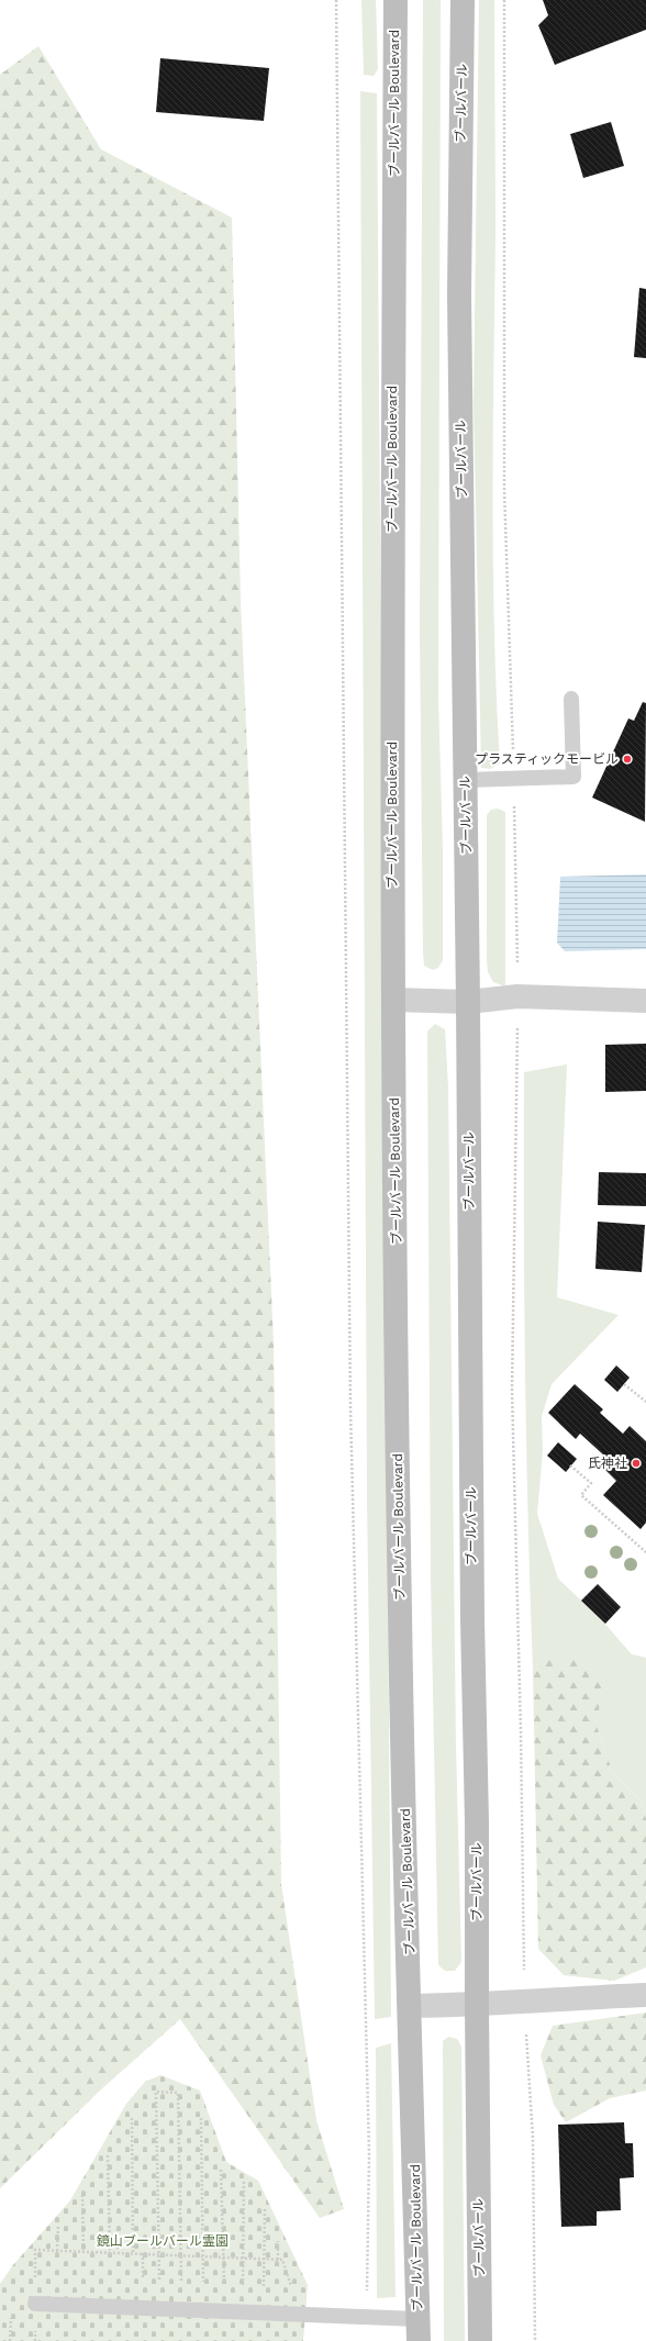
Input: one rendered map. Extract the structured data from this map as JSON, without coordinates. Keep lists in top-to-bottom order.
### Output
{
  "streets": {
    "street": ["ブールバール Boulevard", "ブールバール"]
  },
  "parks": ["鏡山ブールバール霊園"],
  "places": ["プラスティックモービル", "氏神社"]
}
